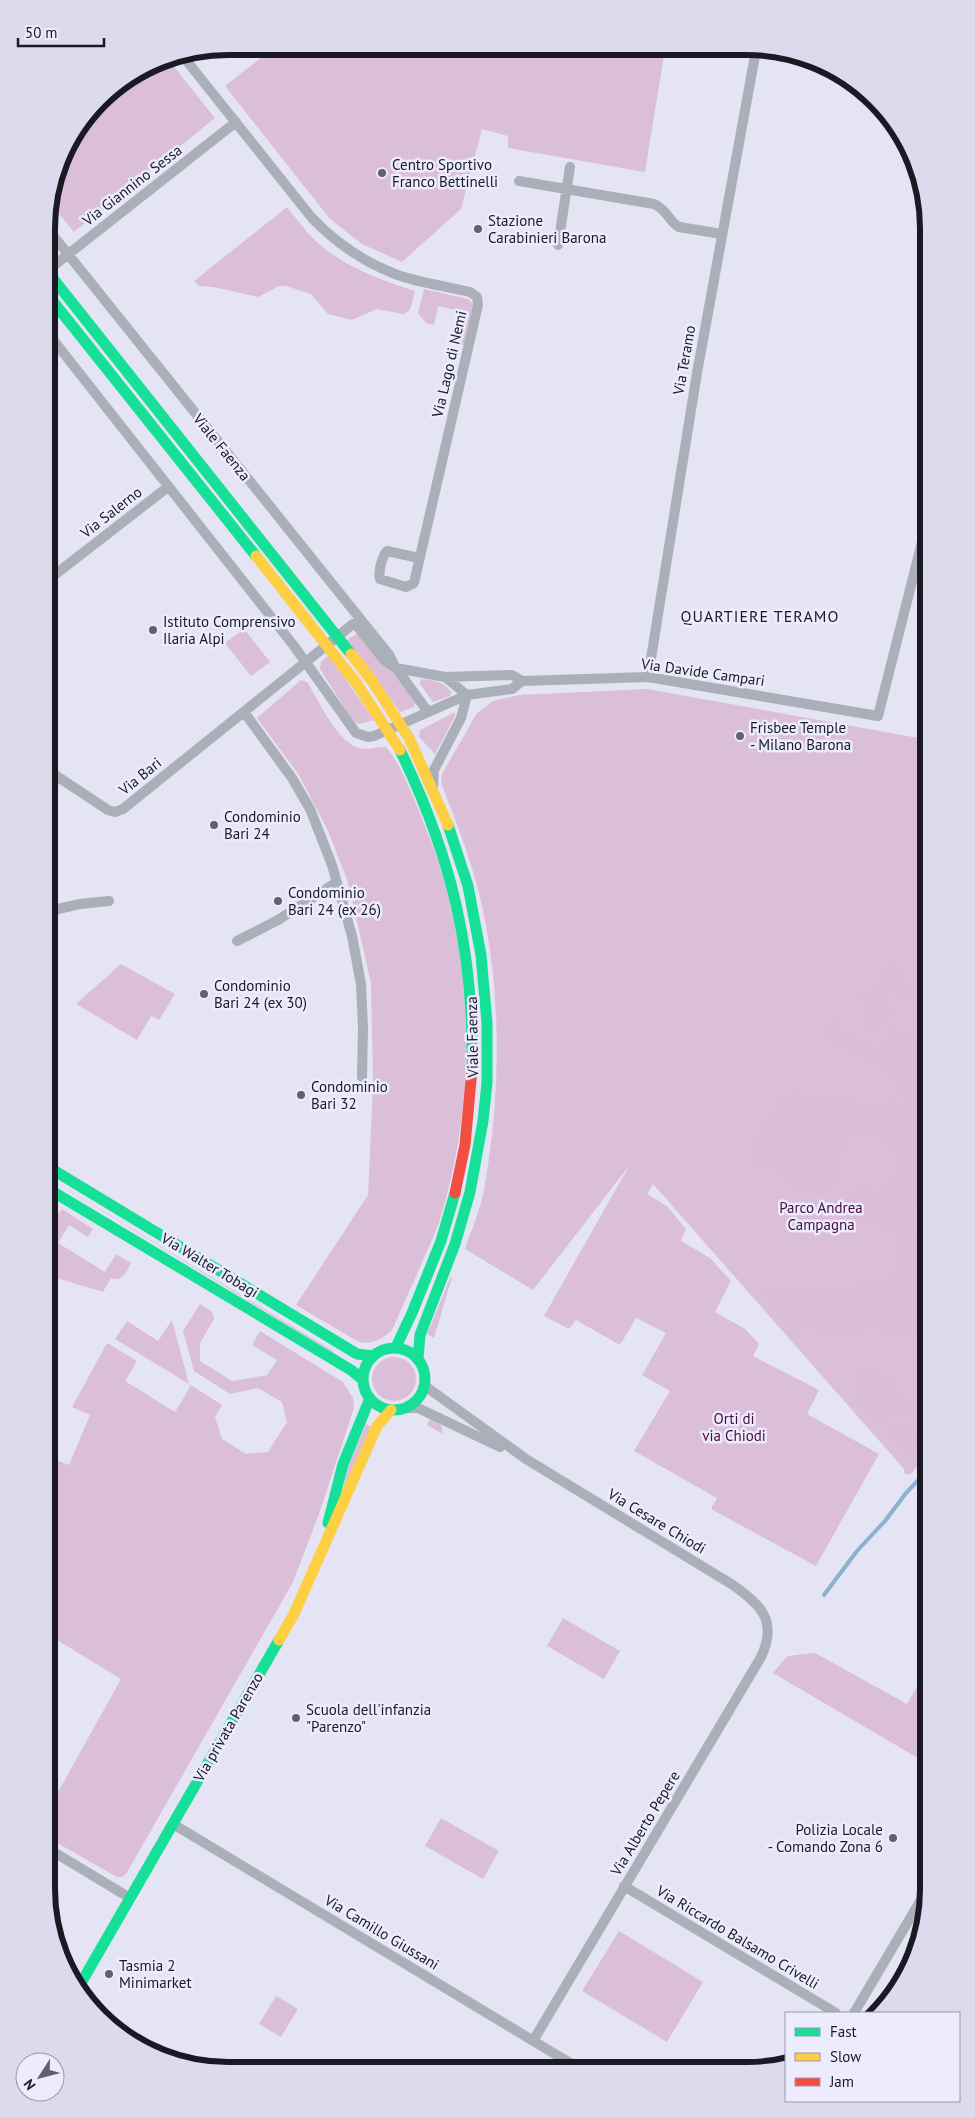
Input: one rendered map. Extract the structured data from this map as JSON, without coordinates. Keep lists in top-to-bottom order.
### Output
{
  "streets": {
    "street": [
      "Via Giannino Sessa",
      "Via Teramo",
      "Via Lago di Nemi",
      "Viale Faenza",
      "Via Salerno",
      "Via Davide Campari",
      "Via Bari",
      "Via Walter Tobagi",
      "Via Cesare Chiodi",
      "Via privata Parenzo",
      "Via Alberto Pepere",
      "Via Camillo Giussani",
      "Via Riccardo Balsamo Crivelli"
    ]
  },
  "crossings": [
    ["Via Giannino Sessa", "Via Lago di Nemi"],
    ["Via Giannino Sessa", "Viale Faenza"],
    ["Via Teramo", "Via Davide Campari"],
    ["Viale Faenza", "Via Davide Campari"],
    ["Viale Faenza", "Via Walter Tobagi"],
    ["Viale Faenza", "Via Cesare Chiodi"],
    ["Viale Faenza", "Via privata Parenzo"],
    ["Via Walter Tobagi", "Via Cesare Chiodi"],
    ["Via Walter Tobagi", "Via privata Parenzo"],
    ["Via Cesare Chiodi", "Via privata Parenzo"],
    ["Via Cesare Chiodi", "Via Alberto Pepere"],
    ["Via privata Parenzo", "Via Camillo Giussani"],
    ["Via Alberto Pepere", "Via Camillo Giussani"],
    ["Via Alberto Pepere", "Via Riccardo Balsamo Crivelli"]
  ],
  "districts": ["QUARTIERE TERAMO"],
  "parks": ["Parco Andrea Campagna", "Orti di via Chiodi"],
  "places": [
    "Centro Sportivo Franco Bettinelli",
    "Stazione Carabinieri Barona",
    "Istituto Comprensivo Ilaria Alpi",
    "Frisbee Temple - Milano Barona",
    "Condominio Bari 24",
    "Condominio Bari 24 (ex 26)",
    "Condominio Bari 24 (ex 30)",
    "Condominio Bari 32",
    "Scuola dell'infanzia \"Parenzo\"",
    "Polizia Locale - Comando Zona 6",
    "Tasmia 2 Minimarket"
  ],
  "legend": ["Fast", "Slow", "Jam"],
  "scale_bar": "50 m",
  "north": "bottom left"
}
